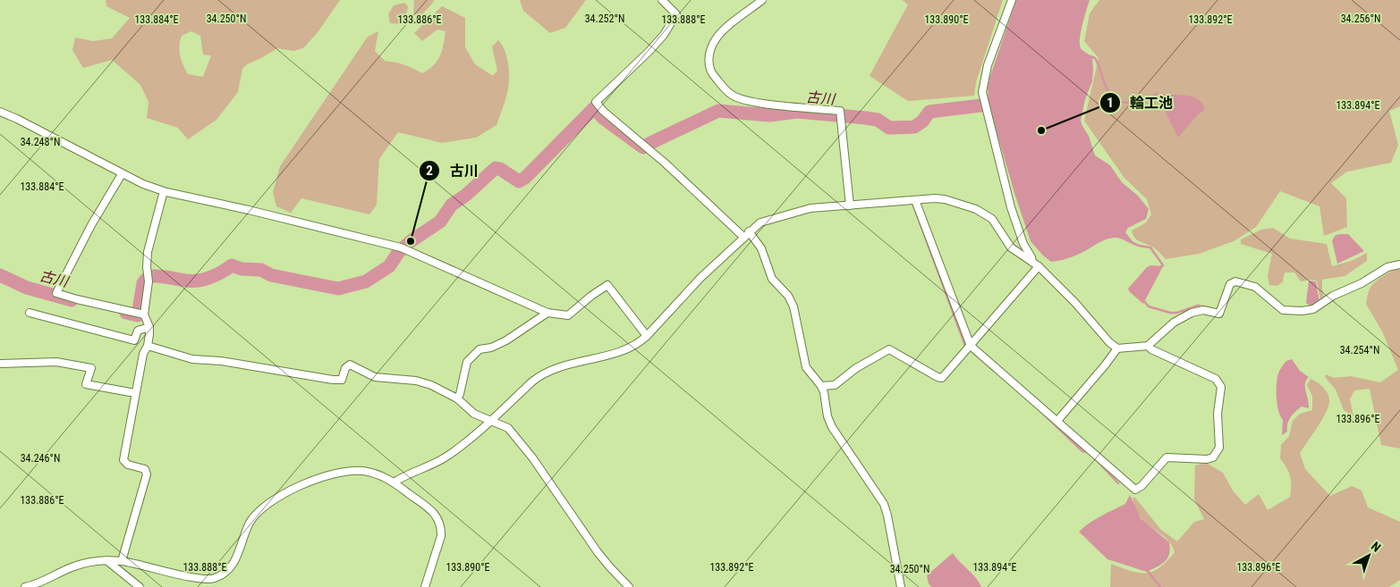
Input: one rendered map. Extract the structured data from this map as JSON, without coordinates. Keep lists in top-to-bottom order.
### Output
{
  "water": ["古川"],
  "places": ["輪工池", "古川"],
  "north": "top right",
  "coordinates": [
    "34.250°N",
    "34.252°N",
    "34.256°N",
    "133.884°E",
    "133.886°E",
    "133.888°E",
    "133.890°E",
    "133.892°E",
    "133.894°E",
    "34.248°N",
    "34.254°N",
    "133.896°E",
    "34.246°N"
  ]
}
